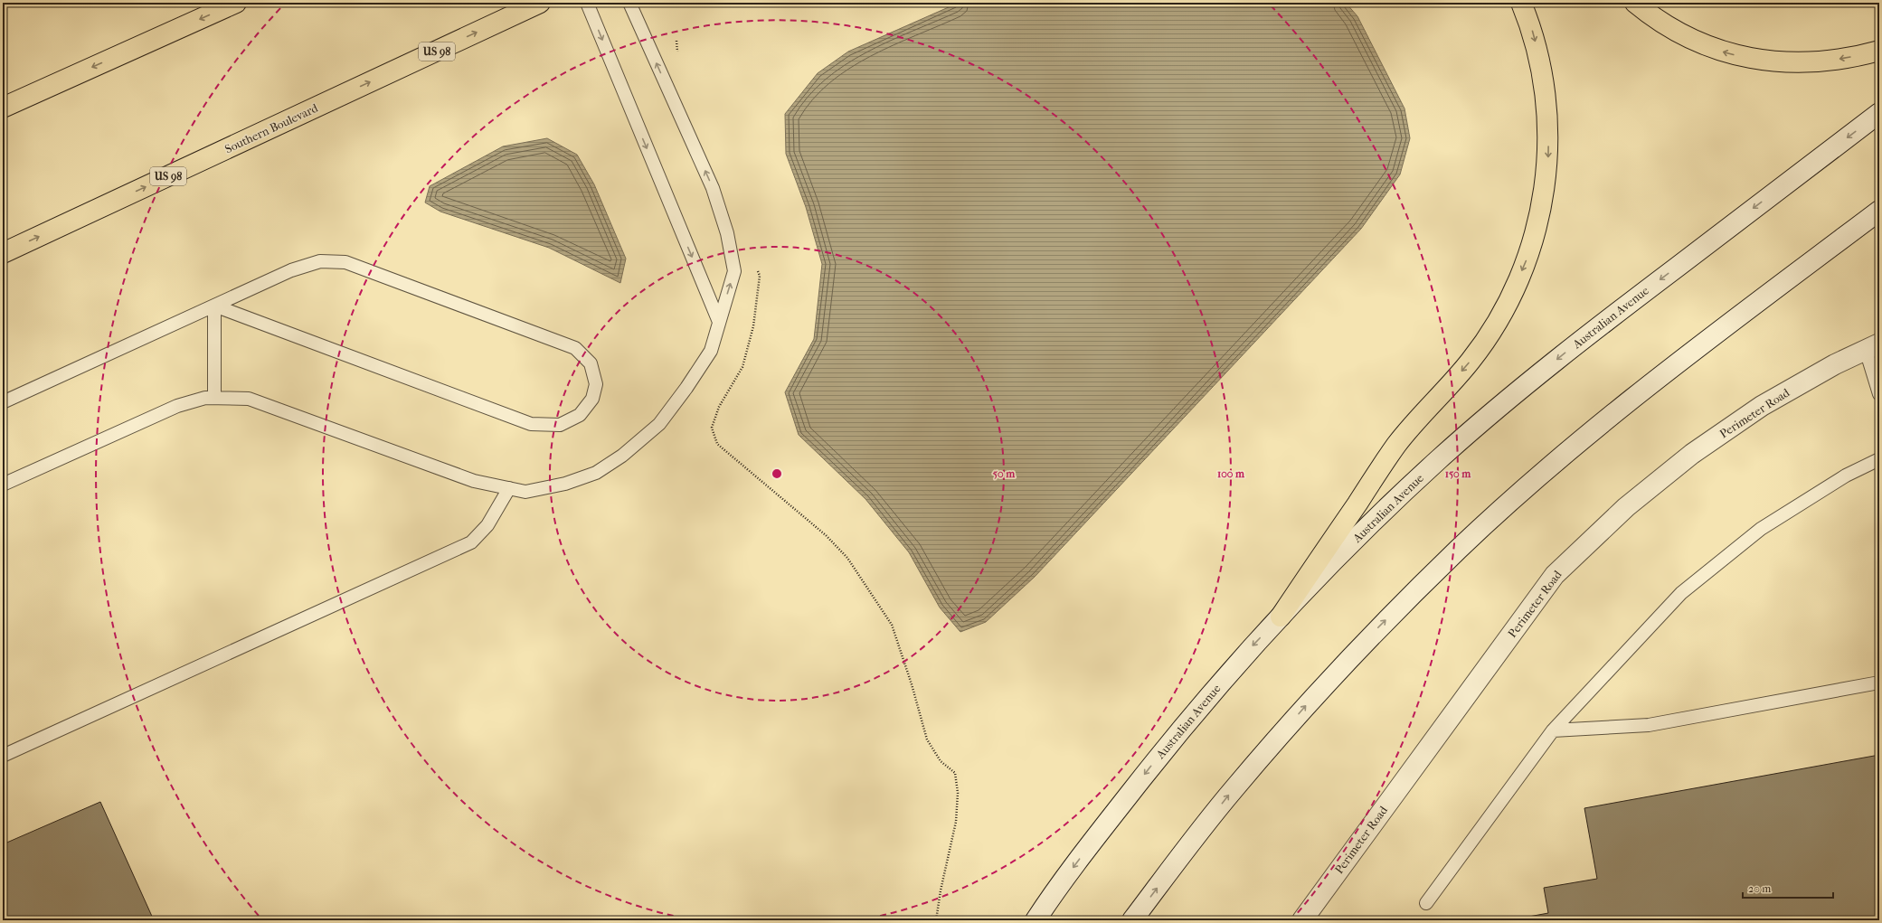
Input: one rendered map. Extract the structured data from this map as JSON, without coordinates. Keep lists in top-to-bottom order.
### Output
{
  "streets": {
    "highway": ["US 98", "Southern Boulevard"],
    "main road": ["Australian Avenue", "Perimeter Road"]
  },
  "scale_bar": "20 m",
  "rings": ["50 m", "100 m", "150 m"]
}
